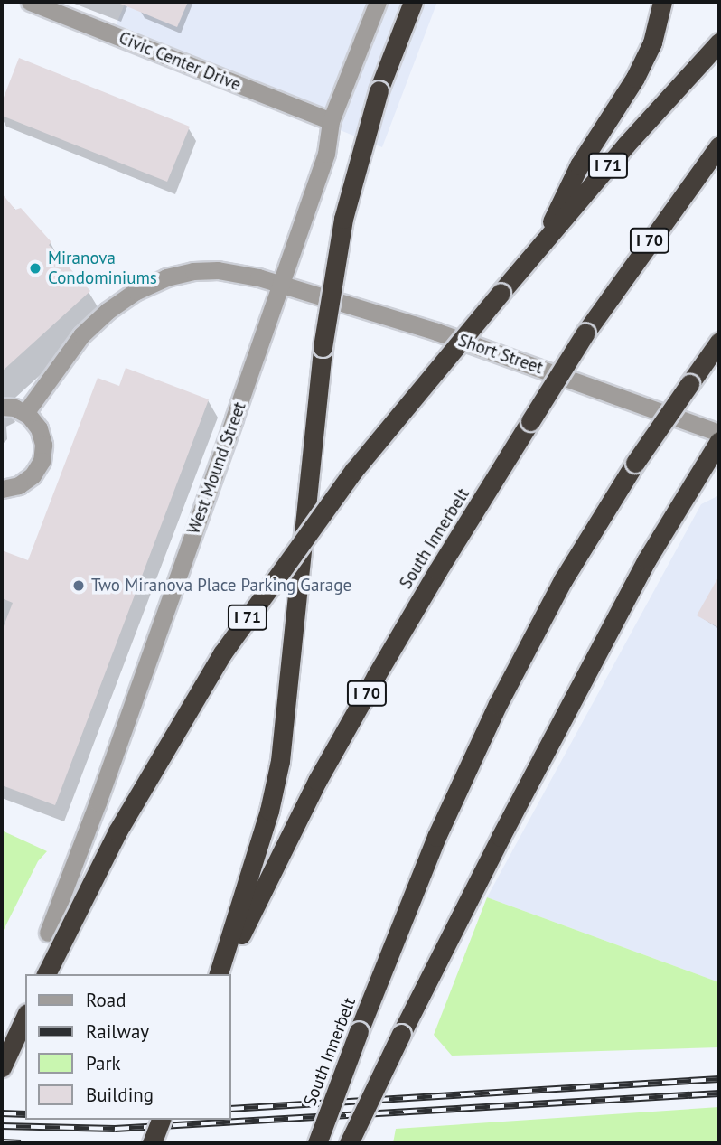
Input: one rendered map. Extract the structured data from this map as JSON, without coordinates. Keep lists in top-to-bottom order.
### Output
{
  "streets": {
    "highway": ["I 71", "I 70", "South Innerbelt"],
    "street": ["Civic Center Drive", "Short Street", "West Mound Street"]
  },
  "crossings": [
    ["Civic Center Drive", "West Mound Street"],
    ["Short Street", "West Mound Street"]
  ],
  "places": ["Miranova Condominiums", "Two Miranova Place Parking Garage"],
  "legend": [
    "Road",
    "Railway",
    "Park",
    "Building"
  ]
}
